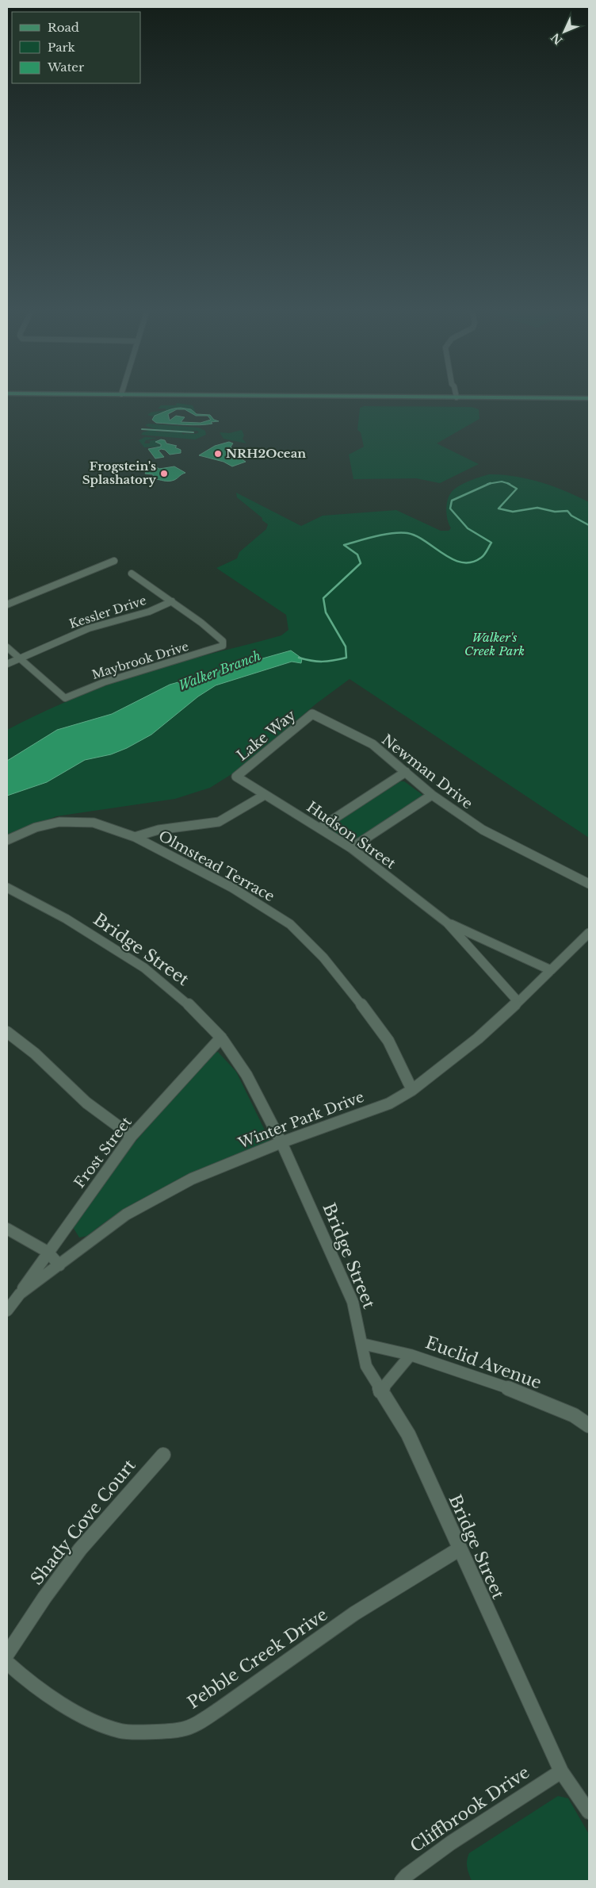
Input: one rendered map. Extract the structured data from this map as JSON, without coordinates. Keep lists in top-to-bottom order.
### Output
{
  "streets": {
    "street": [
      "Kessler Drive",
      "Maybrook Drive",
      "Lake Way",
      "Newman Drive",
      "Hudson Street",
      "Olmstead Terrace",
      "Bridge Street",
      "Winter Park Drive",
      "Frost Street",
      "Euclid Avenue",
      "Shady Cove Court",
      "Pebble Creek Drive",
      "Cliffbrook Drive"
    ]
  },
  "crossings": [
    ["Kessler Drive", "Maybrook Drive"],
    ["Lake Way", "Newman Drive"],
    ["Lake Way", "Hudson Street"],
    ["Hudson Street", "Winter Park Drive"],
    ["Olmstead Terrace", "Winter Park Drive"],
    ["Bridge Street", "Winter Park Drive"],
    ["Bridge Street", "Frost Street"],
    ["Bridge Street", "Euclid Avenue"],
    ["Bridge Street", "Pebble Creek Drive"],
    ["Bridge Street", "Cliffbrook Drive"],
    ["Winter Park Drive", "Frost Street"]
  ],
  "water": ["Walker Branch"],
  "parks": ["Walker's Creek Park"],
  "places": ["NRH2Ocean", "Frogstein's Splashatory"],
  "legend": ["Road", "Park", "Water"],
  "north": "bottom left"
}
